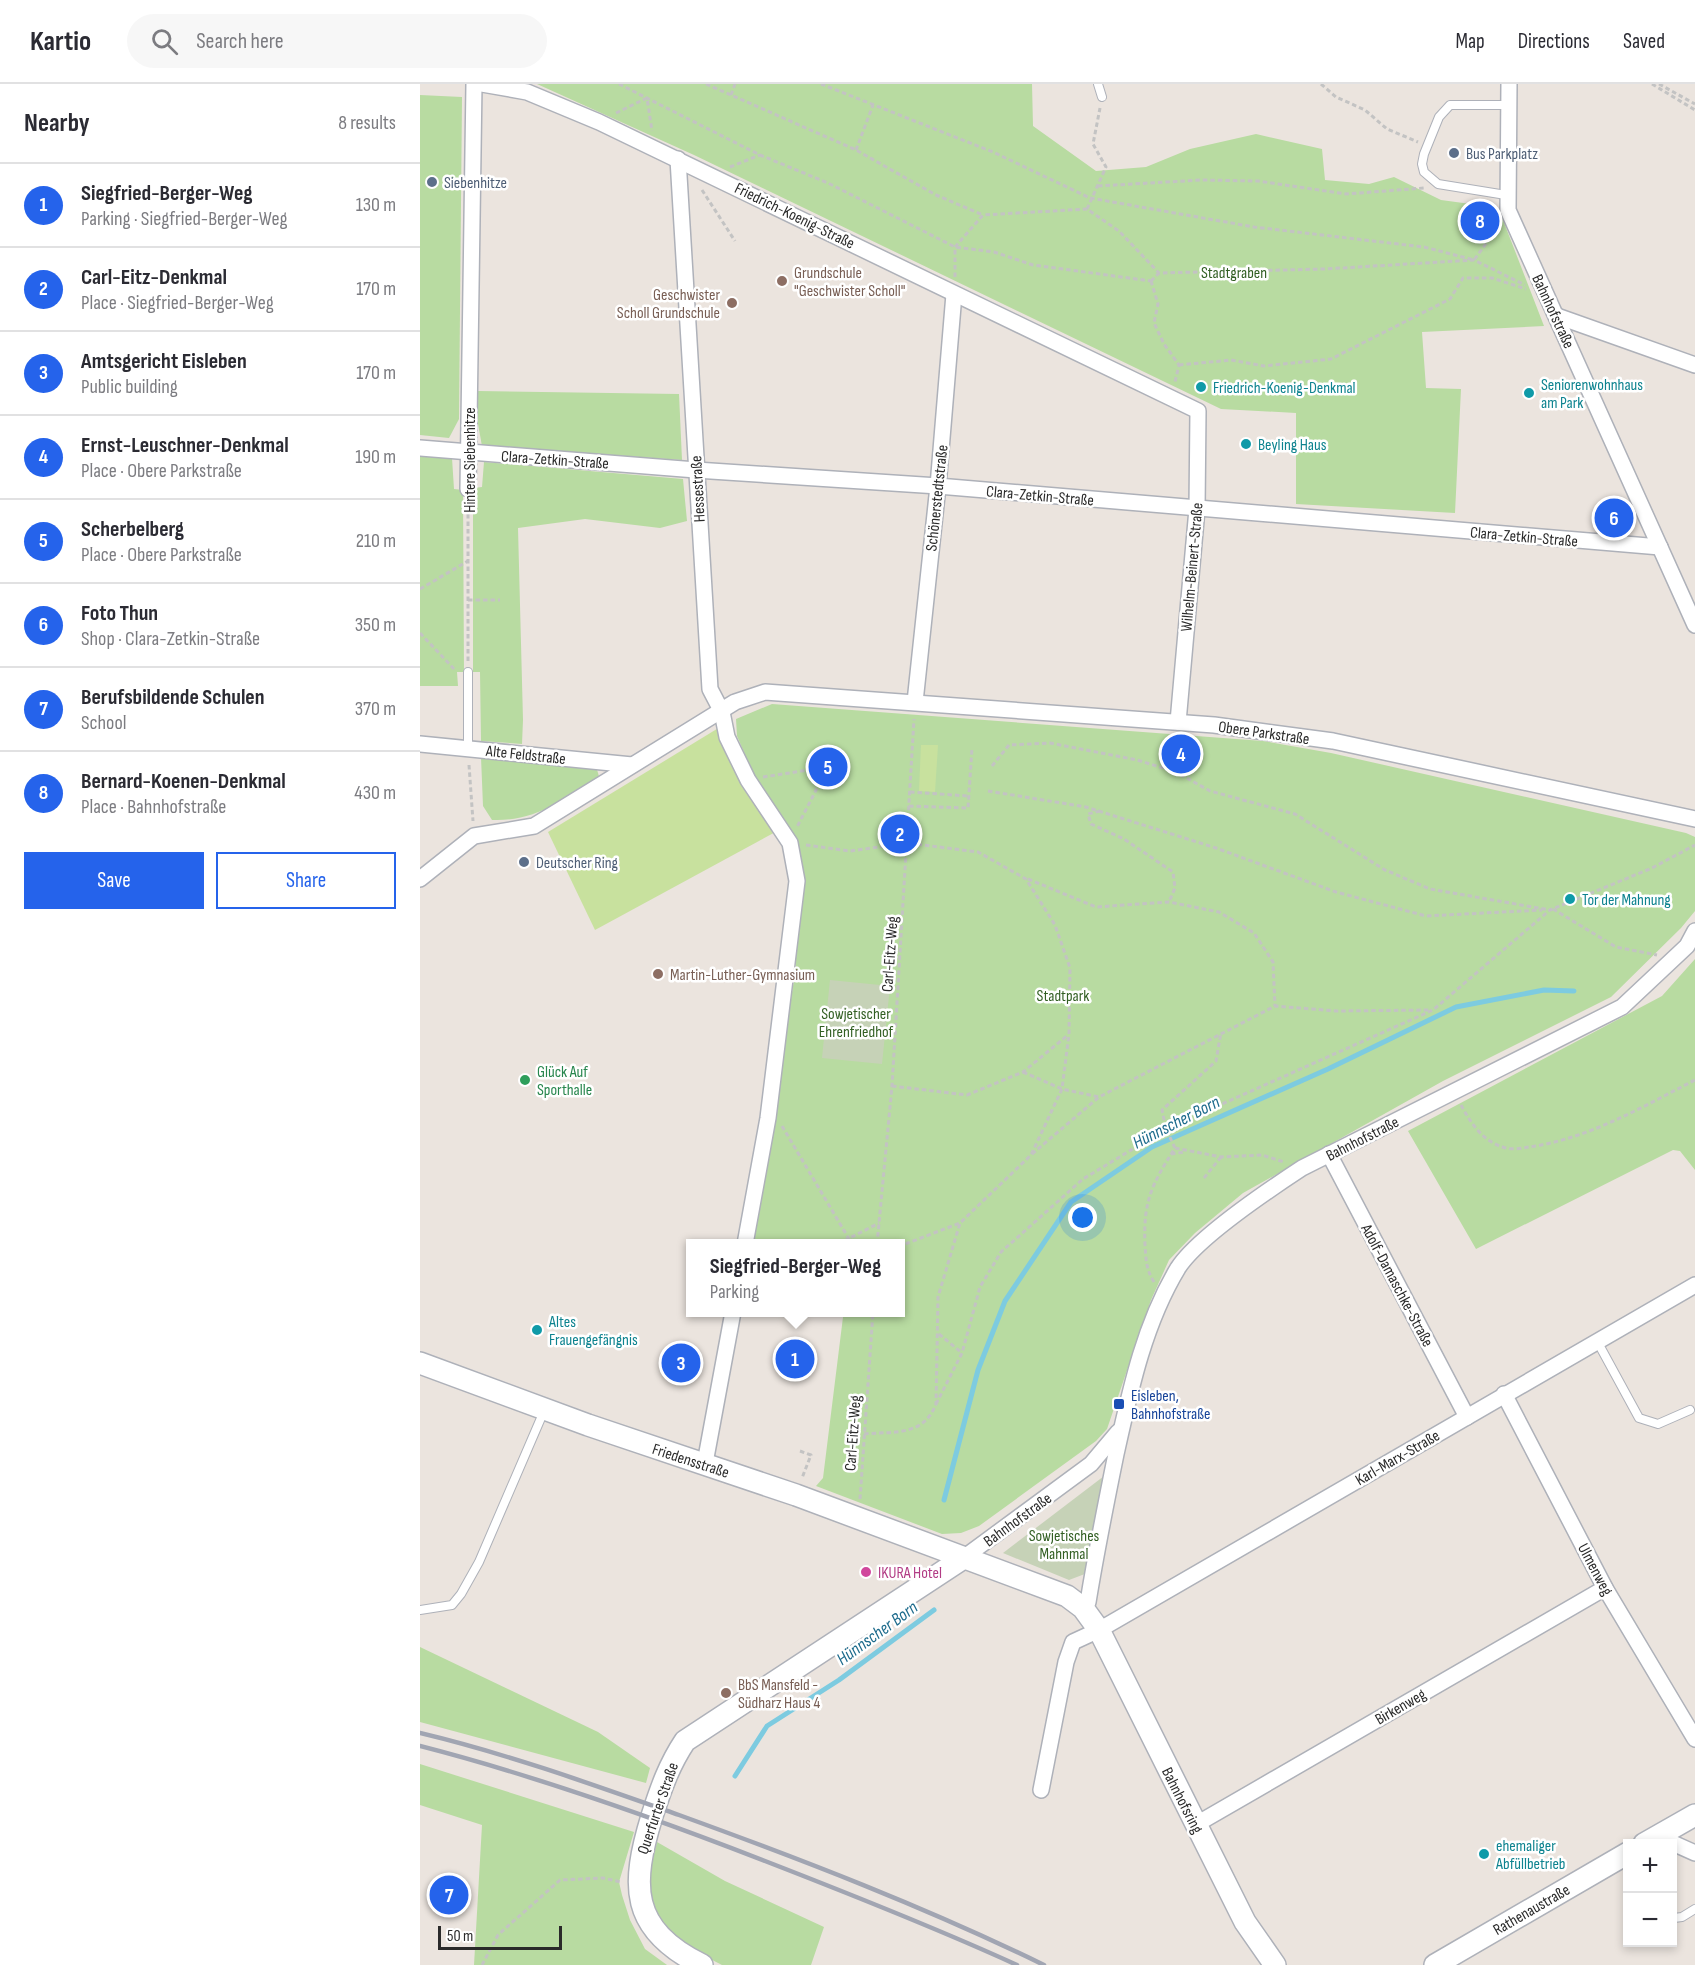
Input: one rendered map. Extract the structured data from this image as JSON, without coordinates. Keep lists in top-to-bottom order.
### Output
{
  "streets": {
    "main road": [
      "Friedensstraße",
      "Bahnhofsring",
      "Querfurter Straße",
      "Rathenaustraße"
    ],
    "street": [
      "Friedrich-Koenig-Straße",
      "Bahnhofstraße",
      "Clara-Zetkin-Straße",
      "Hintere Siebenhitze",
      "Hessestraße",
      "Schönerstedtstraße",
      "Wilhelm-Beinert-Straße",
      "Obere Parkstraße",
      "Alte Feldstraße",
      "Adolf-Damaschke-Straße",
      "Karl-Marx-Straße",
      "Ulmenweg",
      "Birkenweg"
    ],
    "path": ["Carl-Eitz-Weg"]
  },
  "crossings": [
    ["Friedrich-Koenig-Straße", "Hessestraße"],
    ["Friedrich-Koenig-Straße", "Schönerstedtstraße"],
    ["Friedrich-Koenig-Straße", "Wilhelm-Beinert-Straße"],
    ["Bahnhofstraße", "Clara-Zetkin-Straße"],
    ["Bahnhofstraße", "Adolf-Damaschke-Straße"],
    ["Bahnhofstraße", "Friedensstraße"],
    ["Bahnhofstraße", "Bahnhofsring"],
    ["Bahnhofstraße", "Querfurter Straße"],
    ["Clara-Zetkin-Straße", "Hintere Siebenhitze"],
    ["Clara-Zetkin-Straße", "Hessestraße"],
    ["Clara-Zetkin-Straße", "Schönerstedtstraße"],
    ["Clara-Zetkin-Straße", "Wilhelm-Beinert-Straße"],
    ["Hessestraße", "Obere Parkstraße"],
    ["Schönerstedtstraße", "Obere Parkstraße"],
    ["Schönerstedtstraße", "Carl-Eitz-Weg"],
    ["Wilhelm-Beinert-Straße", "Obere Parkstraße"],
    ["Obere Parkstraße", "Carl-Eitz-Weg"],
    ["Carl-Eitz-Weg", "Friedensstraße"],
    ["Adolf-Damaschke-Straße", "Karl-Marx-Straße"],
    ["Karl-Marx-Straße", "Ulmenweg"],
    ["Karl-Marx-Straße", "Bahnhofsring"],
    ["Friedensstraße", "Bahnhofsring"],
    ["Friedensstraße", "Querfurter Straße"],
    ["Ulmenweg", "Birkenweg"],
    ["Birkenweg", "Bahnhofsring"],
    ["Bahnhofsring", "Querfurter Straße"]
  ],
  "water": ["Hünnscher Born"],
  "parks": [
    "Stadtgraben",
    "Stadtpark",
    "Sowjetischer Ehrenfriedhof",
    "Sowjetisches Mahnmal"
  ],
  "places": {
    "other": [
      "Bus Parkplatz",
      "Siebenhitze",
      "Grundschule \"Geschwister Scholl\"",
      "Geschwister Scholl Grundschule",
      "Friedrich-Koenig-Denkmal",
      "Seniorenwohnhaus am Park",
      "Beyling Haus",
      "Deutscher Ring",
      "Tor der Mahnung",
      "Martin-Luther-Gymnasium",
      "Glück Auf Sporthalle",
      "Altes Frauengefängnis",
      "IKURA Hotel",
      "BbS Mansfeld - Südharz Haus 4",
      "ehemaliger Abfüllbetrieb"
    ],
    "transit": ["Eisleben, Bahnhofstraße"]
  },
  "scale_bar": "50 m",
  "page": {
    "header": "Kartio",
    "search": "Search here",
    "nav": ["Map", "Directions", "Saved"],
    "heading": ["Nearby", "8 results"],
    "list": [
      {
        "mark": "1",
        "name": "Siegfried-Berger-Weg",
        "note": "Parking · Siegfried-Berger-Weg",
        "value": "130 m"
      },
      {
        "mark": "2",
        "name": "Carl-Eitz-Denkmal",
        "note": "Place · Siegfried-Berger-Weg",
        "value": "170 m"
      },
      {
        "mark": "3",
        "name": "Amtsgericht Eisleben",
        "note": "Public building",
        "value": "170 m"
      },
      {
        "mark": "4",
        "name": "Ernst-Leuschner-Denkmal",
        "note": "Place · Obere Parkstraße",
        "value": "190 m"
      },
      {
        "mark": "5",
        "name": "Scherbelberg",
        "note": "Place · Obere Parkstraße",
        "value": "210 m"
      },
      {
        "mark": "6",
        "name": "Foto Thun",
        "note": "Shop · Clara-Zetkin-Straße",
        "value": "350 m"
      },
      {
        "mark": "7",
        "name": "Berufsbildende Schulen",
        "note": "School",
        "value": "370 m"
      },
      {
        "mark": "8",
        "name": "Bernard-Koenen-Denkmal",
        "note": "Place · Bahnhofstraße",
        "value": "430 m"
      }
    ],
    "pins": [
      "8",
      "6",
      "4",
      "5",
      "2",
      "1",
      "3",
      "7"
    ],
    "buttons": ["Save", "Share"],
    "popup": ["Siegfried-Berger-Weg", "Parking"],
    "map_buttons": ["+", "−"],
    "scale": "50 m"
  }
}
